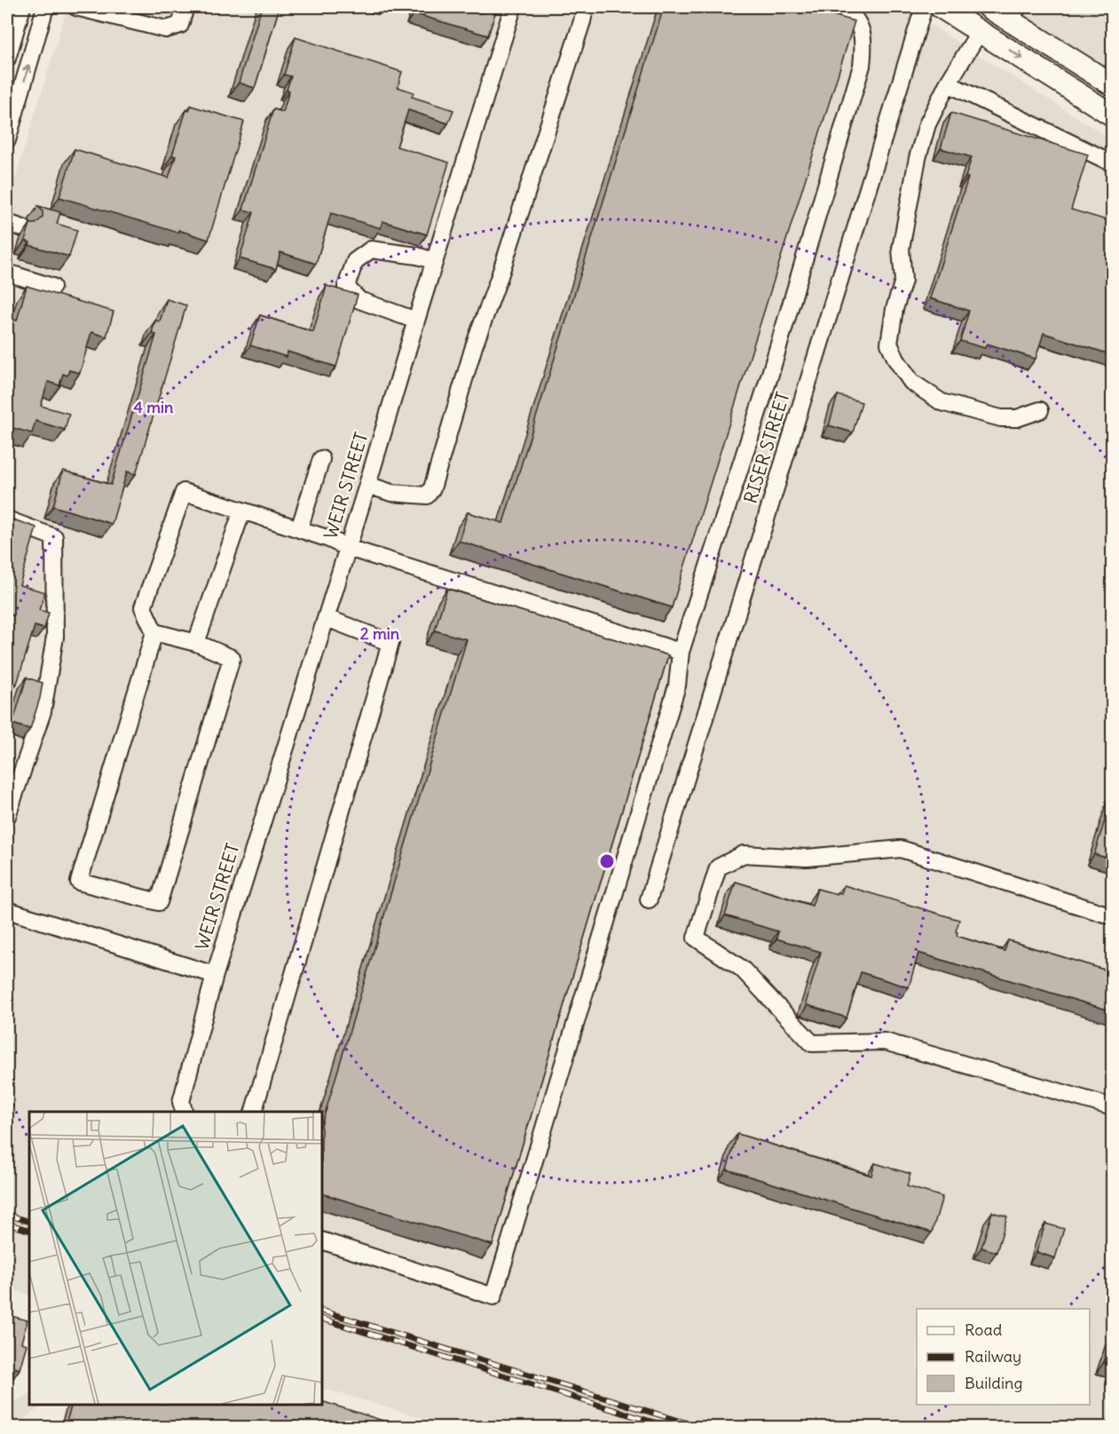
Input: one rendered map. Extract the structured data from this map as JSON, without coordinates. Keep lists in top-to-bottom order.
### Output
{
  "streets": {
    "street": ["RISER STREET", "WEIR STREET"]
  },
  "legend": ["Road", "Railway", "Building"],
  "rings": ["4 min", "2 min"]
}
